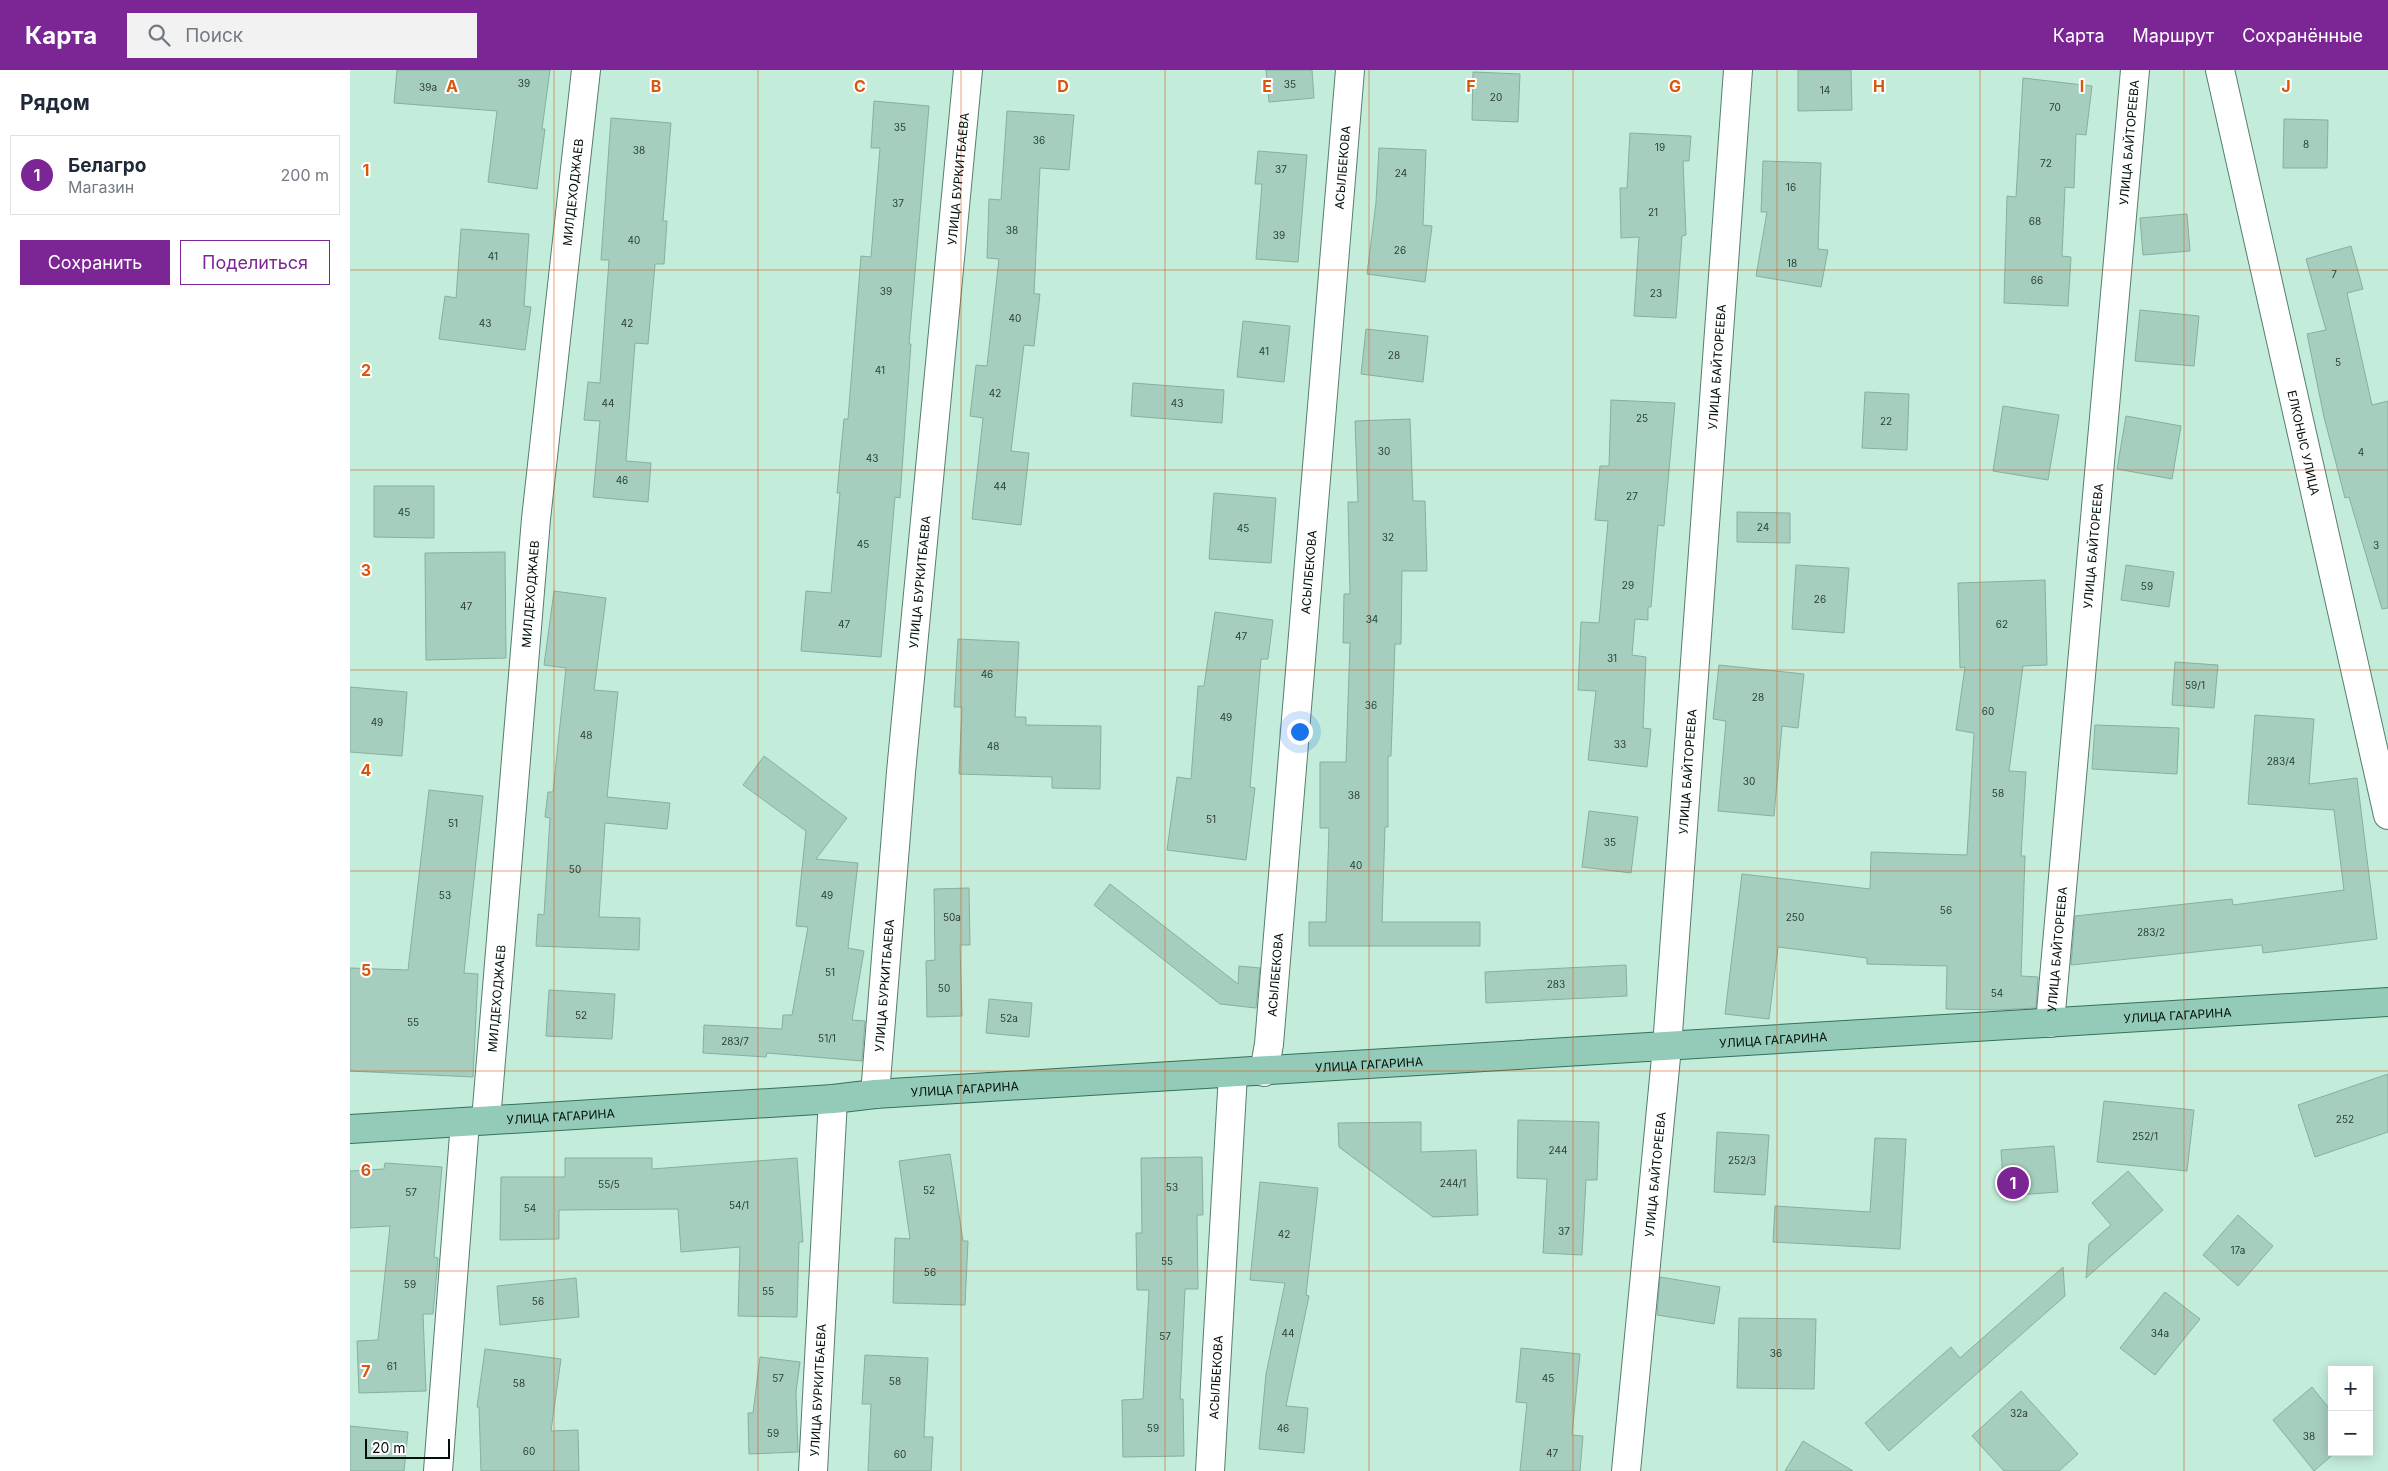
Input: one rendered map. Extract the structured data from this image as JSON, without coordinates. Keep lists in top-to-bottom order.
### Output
{
  "streets": {
    "main road": ["УЛИЦА ГАГАРИНА"],
    "street": [
      "УЛИЦА БАЙТОРЕЕВА",
      "АСЫЛБЕКОВА",
      "УЛИЦА БУРКИТБАЕВА",
      "МИЛДЕХОДЖАЕВ",
      "ЕЛКОНЫС УЛИЦА"
    ]
  },
  "crossings": [
    ["УЛИЦА БАЙТОРЕЕВА", "УЛИЦА ГАГАРИНА"],
    ["АСЫЛБЕКОВА", "УЛИЦА ГАГАРИНА"],
    ["УЛИЦА БУРКИТБАЕВА", "УЛИЦА ГАГАРИНА"],
    ["МИЛДЕХОДЖАЕВ", "УЛИЦА ГАГАРИНА"]
  ],
  "house_numbers": [
    "39",
    "35",
    "39а",
    "14",
    "20",
    "70",
    "35",
    "36",
    "8",
    "19",
    "38",
    "72",
    "37",
    "24",
    "16",
    "37",
    "21",
    "68",
    "38",
    "39",
    "40",
    "26",
    "41",
    "18",
    "7",
    "66",
    "39",
    "23",
    "40",
    "43",
    "42",
    "41",
    "28",
    "5",
    "41",
    "42",
    "44",
    "43",
    "25",
    "22",
    "30",
    "4",
    "43",
    "46",
    "44",
    "27",
    "45",
    "24",
    "45",
    "32",
    "45",
    "3",
    "29",
    "59",
    "26",
    "47",
    "34",
    "47",
    "62",
    "47",
    "31",
    "46",
    "59/1",
    "28",
    "36",
    "60",
    "49",
    "49",
    "48",
    "33",
    "48",
    "283/4",
    "30",
    "58",
    "38",
    "51",
    "51",
    "35",
    "40",
    "50",
    "53",
    "49",
    "56",
    "50а",
    "250",
    "283/2",
    "51",
    "283",
    "50",
    "54",
    "52",
    "52а",
    "55",
    "51/1",
    "283/7",
    "252",
    "252/1",
    "244",
    "252/3",
    "244/1",
    "55/5",
    "53",
    "52",
    "57",
    "54/1",
    "54",
    "37",
    "42",
    "17а",
    "55",
    "56",
    "59",
    "55",
    "56",
    "44",
    "34а",
    "57",
    "36",
    "61",
    "57",
    "45",
    "58",
    "58",
    "32а",
    "59",
    "46",
    "59",
    "38",
    "60",
    "47",
    "60"
  ],
  "scale_bar": "20 m",
  "page": {
    "header": "Карта",
    "search": "Поиск",
    "nav": ["Карта", "Маршрут", "Сохранённые"],
    "heading": "Рядом",
    "list": [
      {
        "mark": "1",
        "name": "Белагро",
        "note": "Магазин",
        "value": "200 m"
      }
    ],
    "buttons": ["Сохранить", "Поделиться"],
    "pins": "1",
    "map_buttons": ["+", "−"],
    "scale": "20 m"
  },
  "grid": {
    "columns": [
      "A",
      "B",
      "C",
      "D",
      "E",
      "F",
      "G",
      "H",
      "I",
      "J"
    ],
    "rows": [
      "1",
      "2",
      "3",
      "4",
      "5",
      "6",
      "7"
    ]
  }
}
